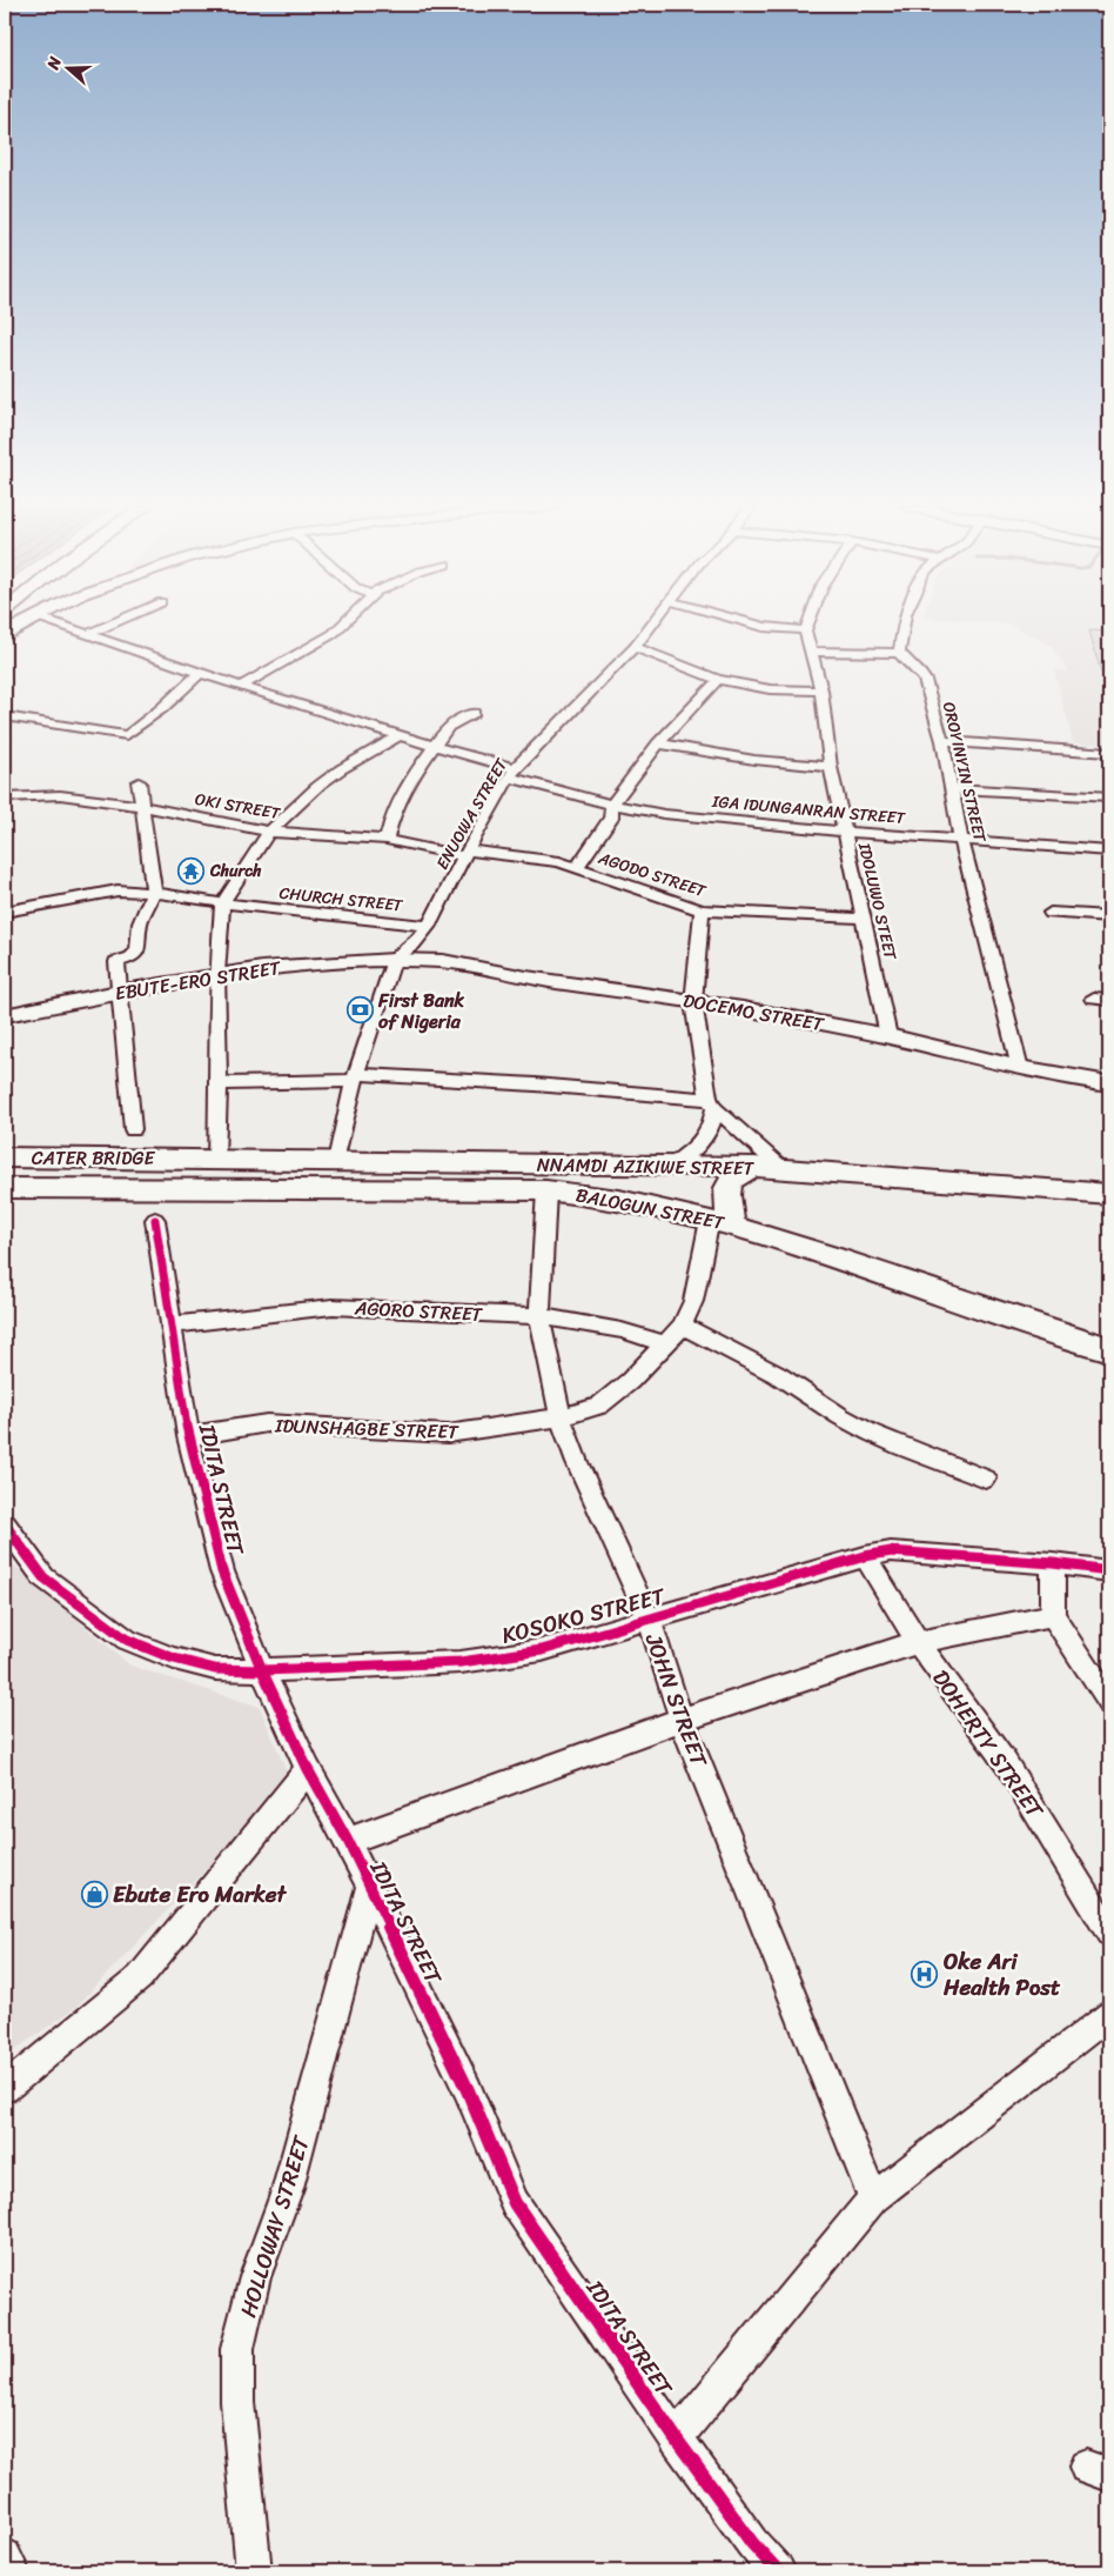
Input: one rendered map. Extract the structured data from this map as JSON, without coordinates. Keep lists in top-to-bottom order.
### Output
{
  "streets": {
    "main road": ["CATER BRIDGE", "NNAMDI AZIKIWE STREET", "BALOGUN STREET"],
    "street": [
      "OROYINYIN STREET",
      "OKI STREET",
      "IGA IDUNGANRAN STREET",
      "ENUOWA STREET",
      "AGODO STREET",
      "CHURCH STREET",
      "IDOLUWO STEET",
      "EBUTE-ERO STREET",
      "DOCEMO STREET",
      "AGORO STREET",
      "IDUNSHAGBE STREET",
      "IDITA STREET",
      "KOSOKO STREET",
      "JOHN STREET",
      "DOHERTY STREET",
      "HOLLOWAY STREET"
    ]
  },
  "crossings": [
    ["OROYINYIN STREET", "IGA IDUNGANRAN STREET"],
    ["OROYINYIN STREET", "DOCEMO STREET"],
    ["OKI STREET", "ENUOWA STREET"],
    ["OKI STREET", "AGODO STREET"],
    ["IGA IDUNGANRAN STREET", "ENUOWA STREET"],
    ["IGA IDUNGANRAN STREET", "IDOLUWO STEET"],
    ["ENUOWA STREET", "AGODO STREET"],
    ["ENUOWA STREET", "CHURCH STREET"],
    ["ENUOWA STREET", "EBUTE-ERO STREET"],
    ["ENUOWA STREET", "DOCEMO STREET"],
    ["AGODO STREET", "IDOLUWO STEET"],
    ["IDOLUWO STEET", "DOCEMO STREET"],
    ["EBUTE-ERO STREET", "DOCEMO STREET"],
    ["CATER BRIDGE", "NNAMDI AZIKIWE STREET"],
    ["BALOGUN STREET", "IDUNSHAGBE STREET"],
    ["BALOGUN STREET", "JOHN STREET"],
    ["AGORO STREET", "IDUNSHAGBE STREET"],
    ["AGORO STREET", "IDITA STREET"],
    ["AGORO STREET", "JOHN STREET"],
    ["IDUNSHAGBE STREET", "IDITA STREET"],
    ["IDUNSHAGBE STREET", "JOHN STREET"],
    ["IDITA STREET", "KOSOKO STREET"],
    ["IDITA STREET", "HOLLOWAY STREET"],
    ["KOSOKO STREET", "JOHN STREET"],
    ["KOSOKO STREET", "DOHERTY STREET"]
  ],
  "places": {
    "temple": ["Church"],
    "bank": ["First Bank of Nigeria"],
    "shop": ["Ebute Ero Market"],
    "hospital": ["Oke Ari Health Post"]
  },
  "north": "left"
}
